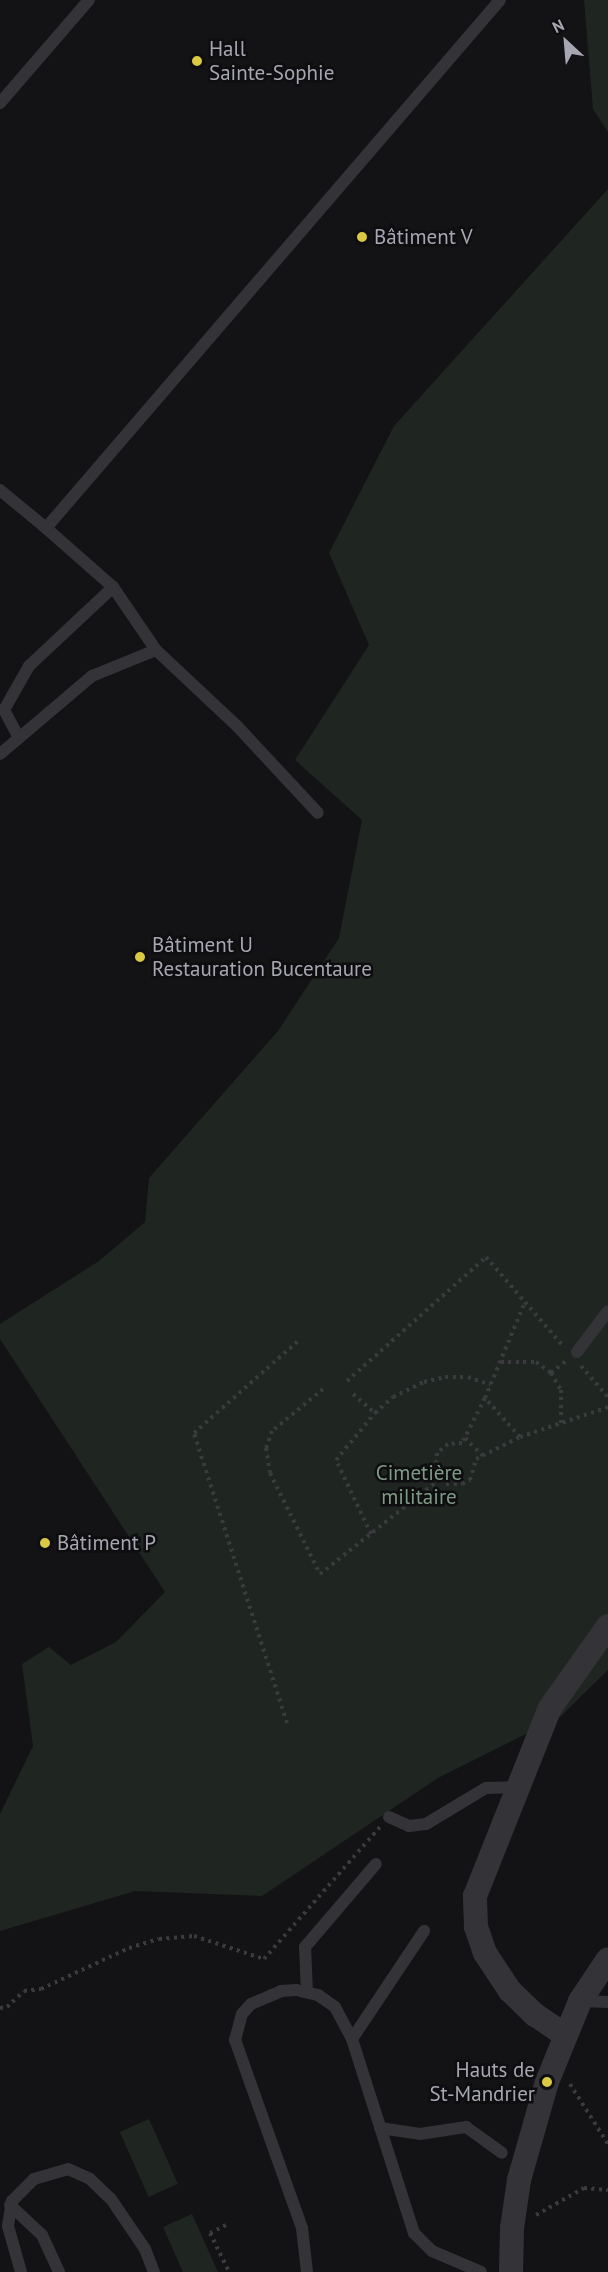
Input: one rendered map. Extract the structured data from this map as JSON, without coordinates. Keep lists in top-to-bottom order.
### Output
{
  "parks": ["Cimetière militaire"],
  "places": [
    "Hall Sainte-Sophie",
    "Bâtiment V",
    "Bâtiment U Restauration Bucentaure",
    "Bâtiment P",
    "Hauts de St-Mandrier"
  ],
  "north": "top left"
}
